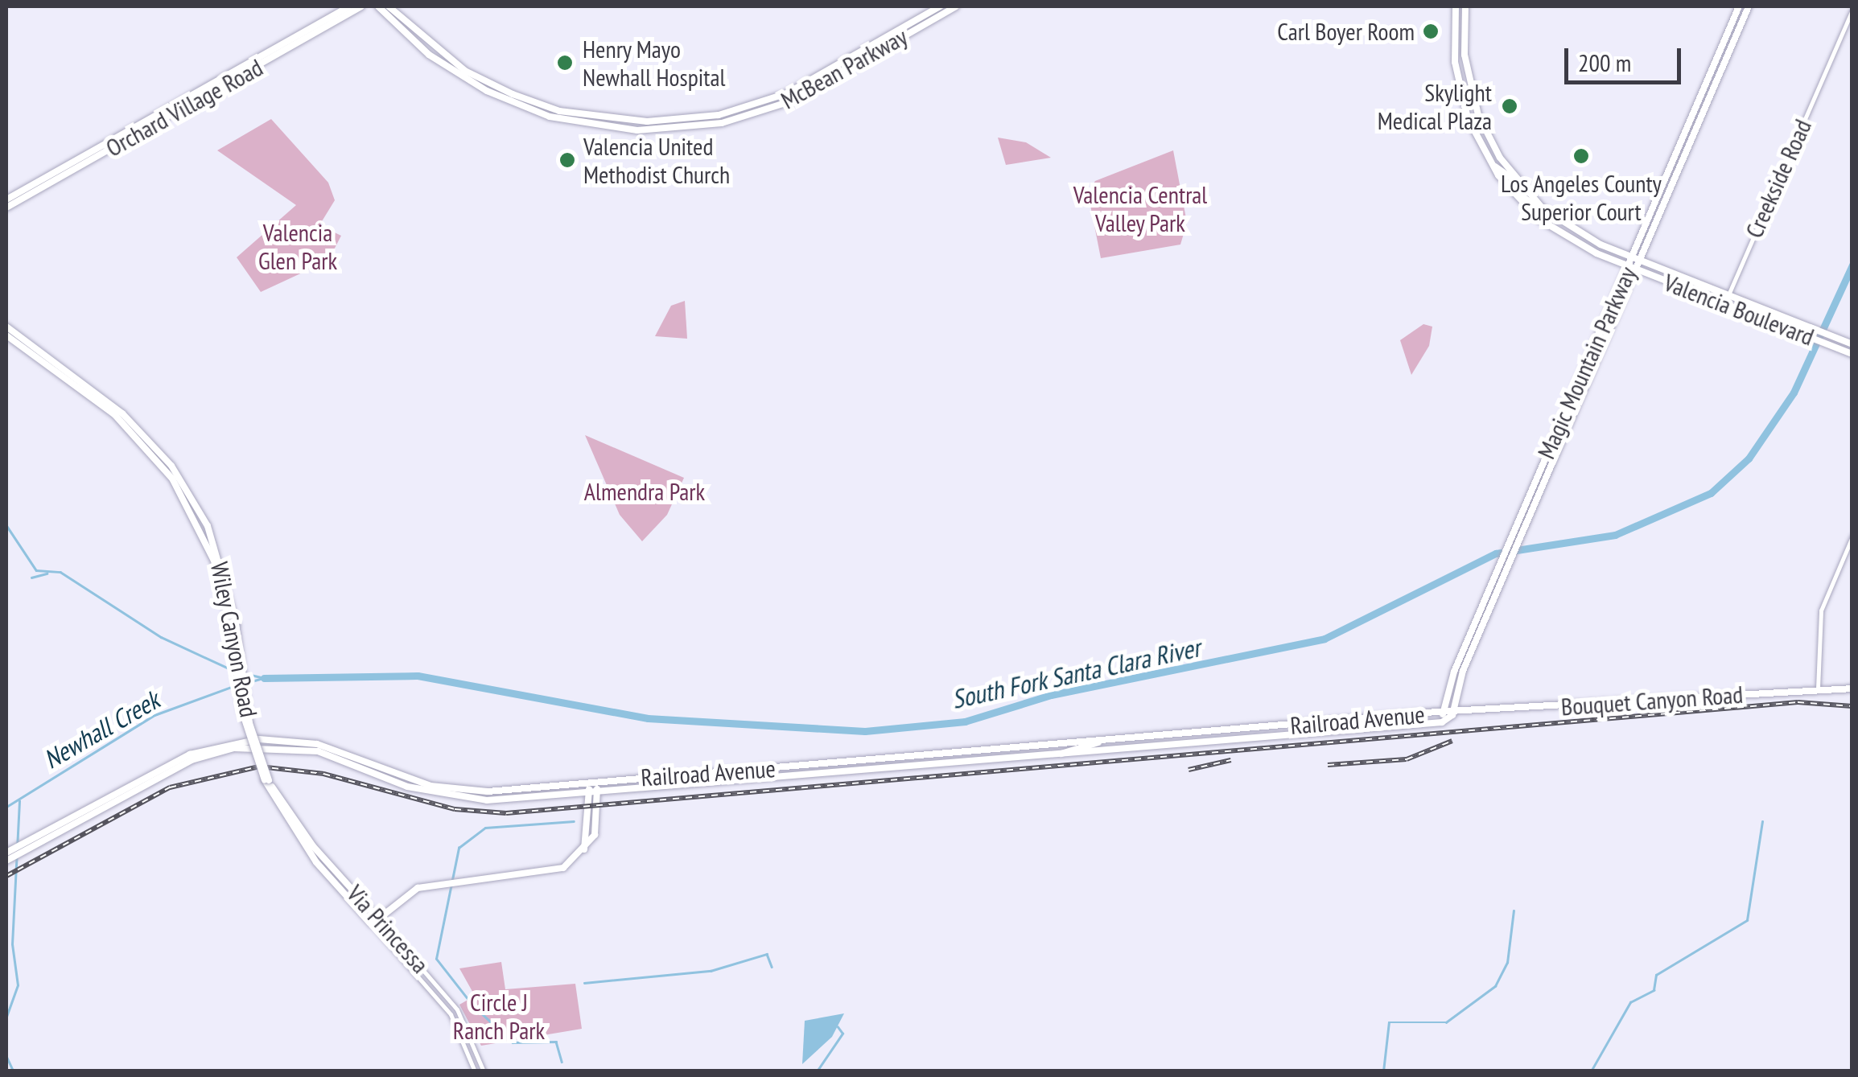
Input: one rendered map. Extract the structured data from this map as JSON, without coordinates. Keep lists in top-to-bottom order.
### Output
{
  "streets": {
    "main road": [
      "McBean Parkway",
      "Orchard Village Road",
      "Valencia Boulevard",
      "Magic Mountain Parkway",
      "Wiley Canyon Road",
      "Bouquet Canyon Road",
      "Railroad Avenue",
      "Via Princessa"
    ],
    "street": ["Creekside Road"]
  },
  "crossings": [
    ["Creekside Road", "Valencia Boulevard"],
    ["Valencia Boulevard", "Magic Mountain Parkway"],
    ["Magic Mountain Parkway", "Bouquet Canyon Road"],
    ["Magic Mountain Parkway", "Railroad Avenue"],
    ["Wiley Canyon Road", "Via Princessa"],
    ["Bouquet Canyon Road", "Railroad Avenue"]
  ],
  "water": ["South Fork Santa Clara River", "Newhall Creek"],
  "parks": [
    "Valencia Central Valley Park",
    "Valencia Glen Park",
    "Almendra Park",
    "Circle J Ranch Park"
  ],
  "places": [
    "Carl Boyer Room",
    "Henry Mayo Newhall Hospital",
    "Skylight Medical Plaza",
    "Los Angeles County Superior Court",
    "Valencia United Methodist Church"
  ],
  "scale_bar": "200 m"
}
